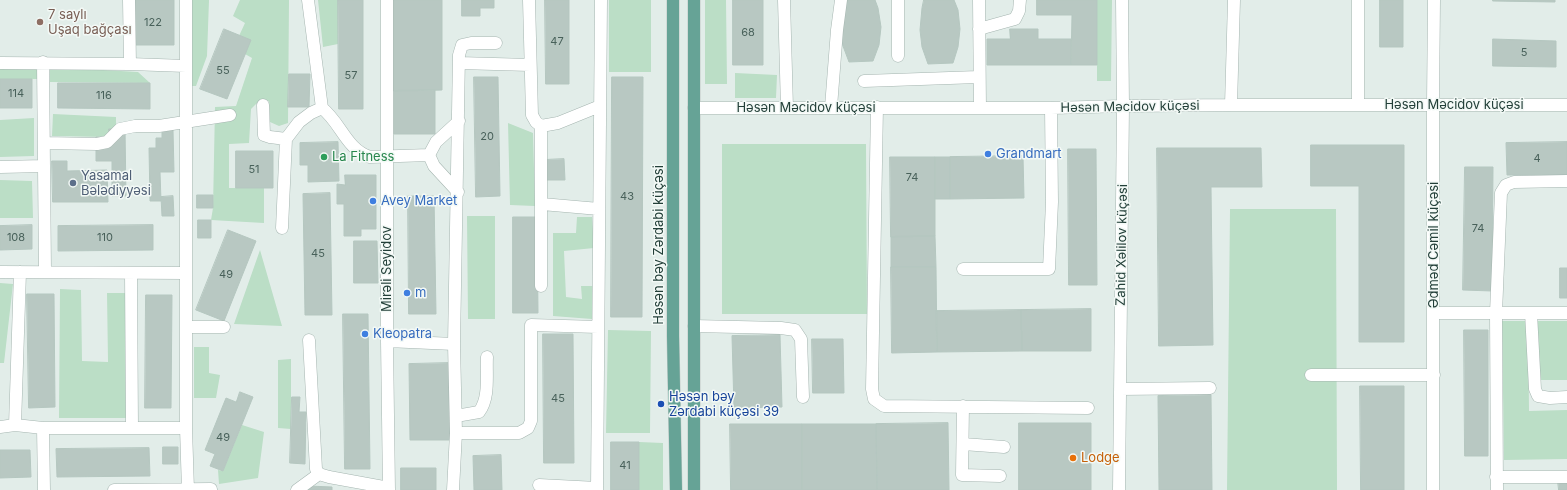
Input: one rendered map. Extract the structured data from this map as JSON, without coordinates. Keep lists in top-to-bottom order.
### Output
{
  "streets": {
    "main road": ["Həsən bəy Zərdabi küçəsi"],
    "street": [
      "Həsən Məcidov küçəsi",
      "Zahid Xəlilov küçəsi",
      "Ədməd Cəmil küçəsi",
      "Mirəli Seyidov"
    ]
  },
  "crossings": [
    ["Həsən Məcidov küçəsi", "Zahid Xəlilov küçəsi"],
    ["Həsən Məcidov küçəsi", "Ədməd Cəmil küçəsi"]
  ],
  "places": [
    "7 saylı Uşaq bağçası",
    "Grandmart",
    "La Fitness",
    "Yasamal Bələdiyyəsi",
    "Avey Market",
    "m",
    "Kleopatra",
    "Həsən bəy Zərdabi küçəsi 39",
    "Lodge"
  ],
  "house_numbers": [
    "122",
    "68",
    "47",
    "5",
    "55",
    "57",
    "114",
    "116",
    "20",
    "4",
    "51",
    "74",
    "43",
    "74",
    "108",
    "110",
    "45",
    "49",
    "45",
    "49",
    "41"
  ]
}
